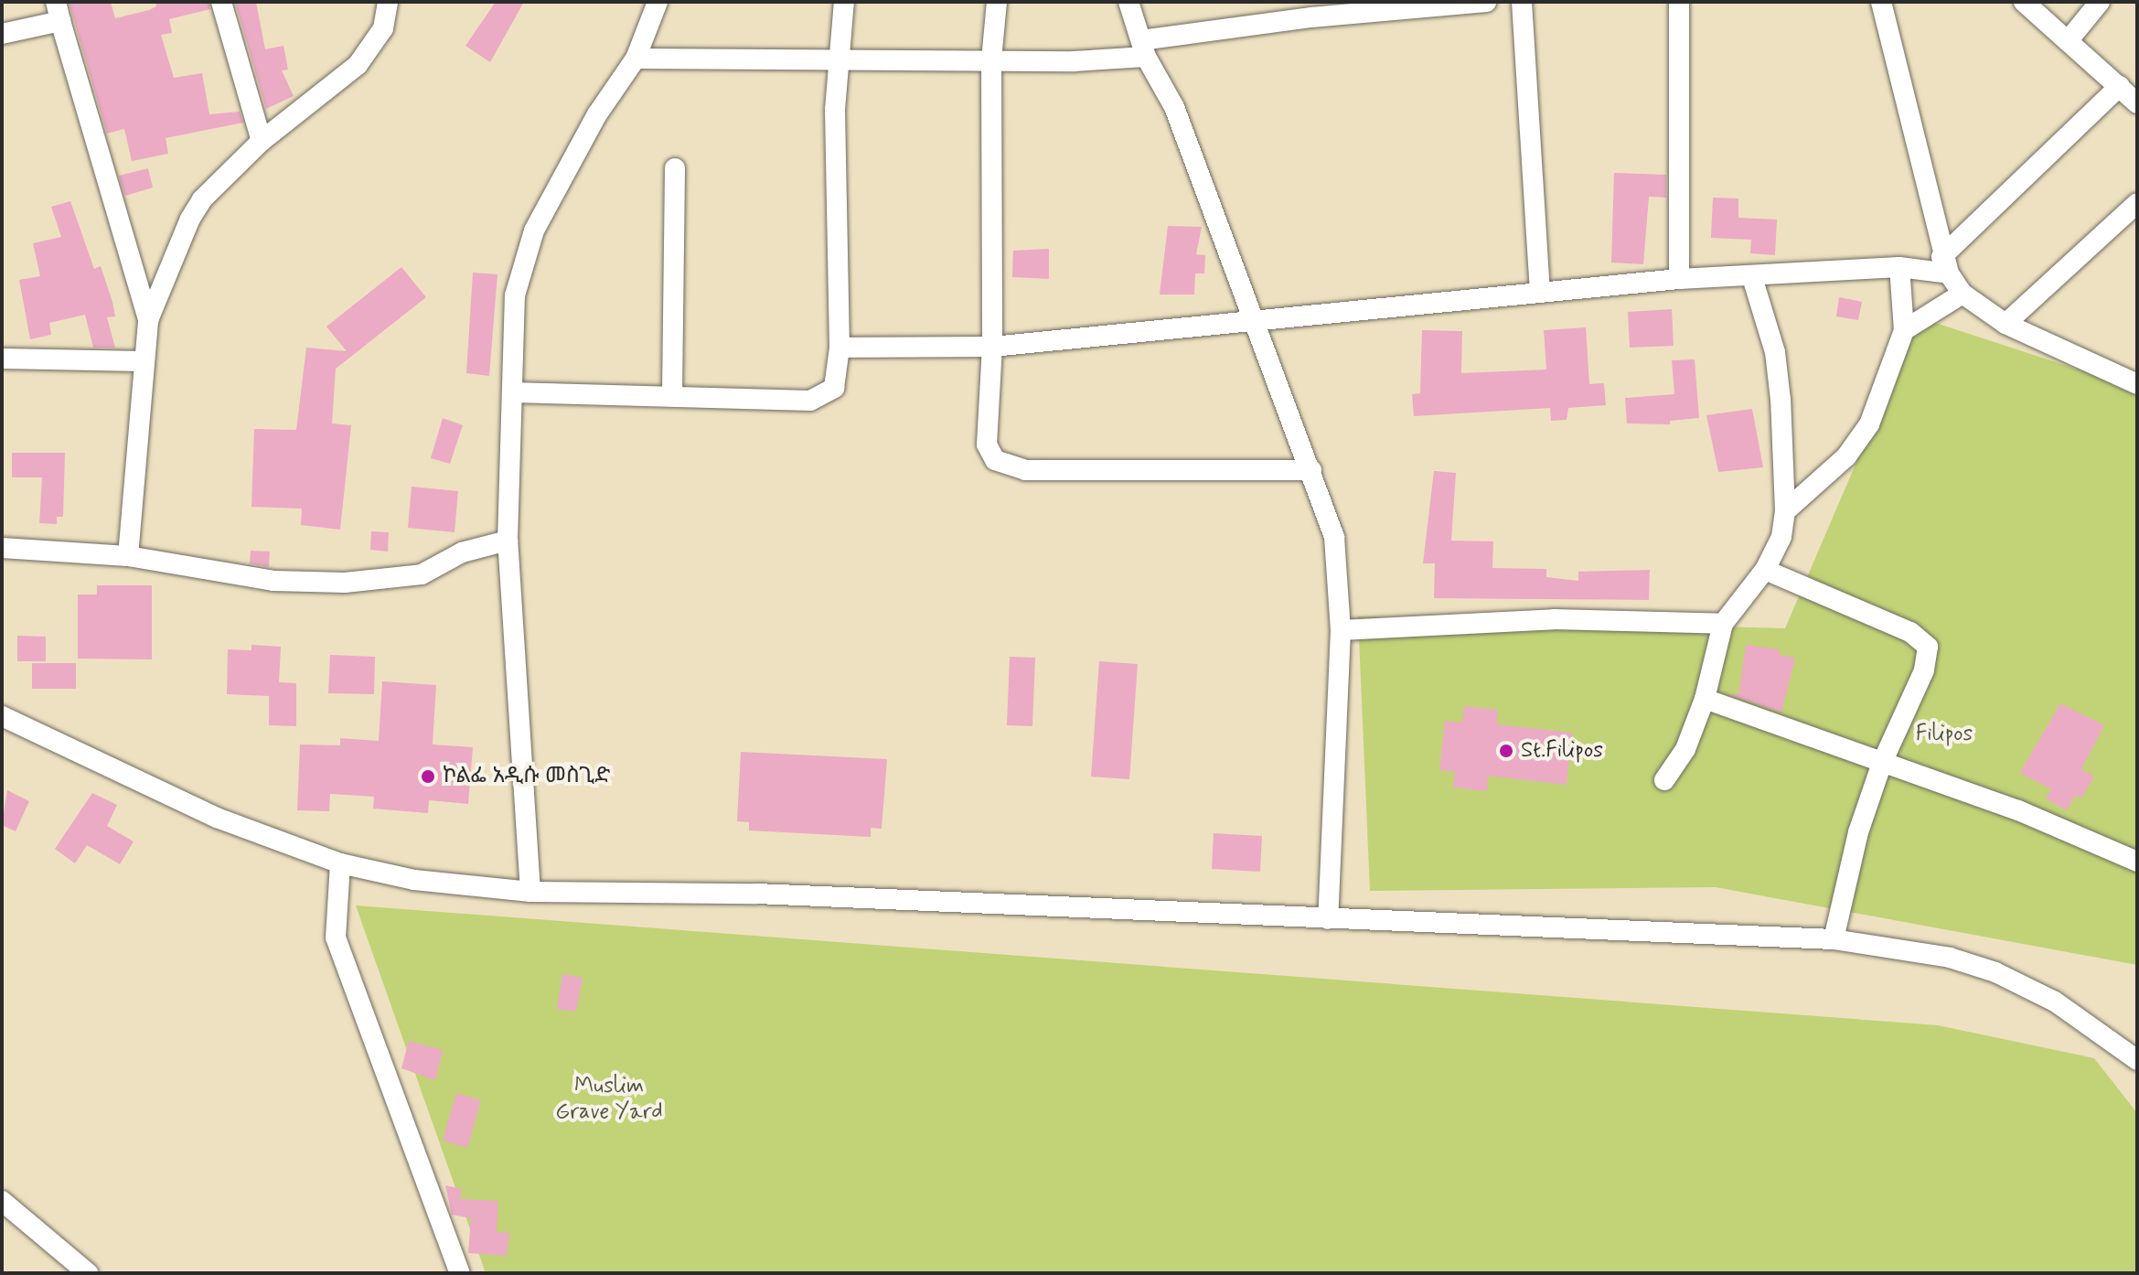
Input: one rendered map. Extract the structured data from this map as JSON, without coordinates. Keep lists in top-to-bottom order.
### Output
{
  "parks": ["Filipos", "Muslim Grave Yard"],
  "places": ["St.Filipos", "ኮልፌ አዲሱ መስጊድ"]
}
